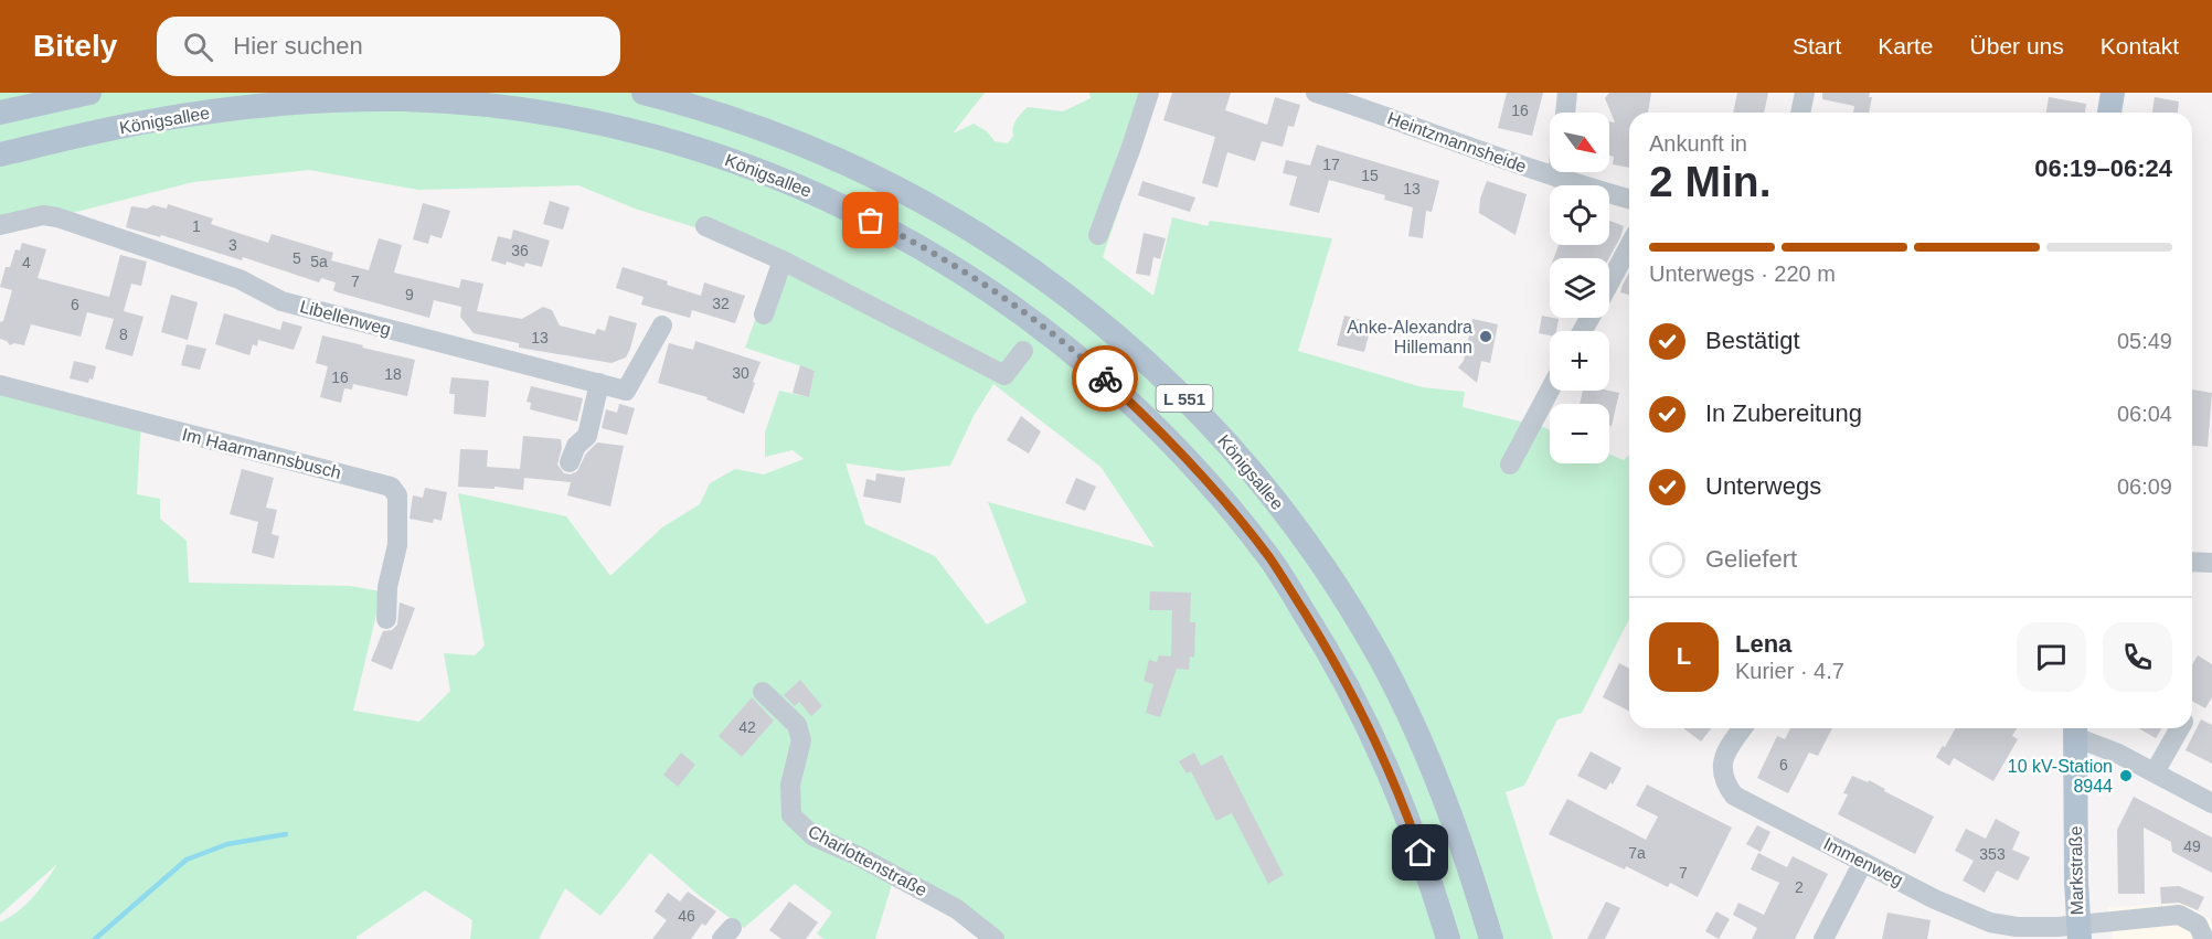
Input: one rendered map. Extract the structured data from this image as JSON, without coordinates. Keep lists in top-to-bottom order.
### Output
{
  "streets": {
    "main road": ["Königsallee", "L 551", "Markstraße"],
    "street": [
      "Heintzmannsheide",
      "Libellenweg",
      "Im Haarmannsbusch",
      "Charlottenstraße",
      "Immenweg"
    ]
  },
  "crossings": [
    ["Immenweg", "Markstraße"]
  ],
  "places": ["Anke-Alexandra Hillemann", "10 kV-Station 8944"],
  "house_numbers": [
    "16",
    "17",
    "15",
    "13",
    "1",
    "3",
    "36",
    "5",
    "5a",
    "4",
    "7",
    "9",
    "32",
    "6",
    "8",
    "13",
    "30",
    "18",
    "16",
    "42",
    "6",
    "49",
    "7a",
    "353",
    "7",
    "2",
    "46"
  ],
  "north": "bottom right",
  "page": {
    "header": "Bitely",
    "search": "Hier suchen",
    "nav": [
      "Start",
      "Karte",
      "Über uns",
      "Kontakt"
    ],
    "map_buttons": ["+", "−"],
    "heading": ["2 Min.", "Ankunft in", "06:19–06:24"],
    "panel": ["Lena", "Kurier · 4.7"],
    "bar": "Unterwegs · 220 m",
    "list": [
      ["Bestätigt", "05:49"],
      ["In Zubereitung", "06:04"],
      ["Unterwegs", "06:09"],
      "Geliefert"
    ],
    "round": "L"
  }
}
